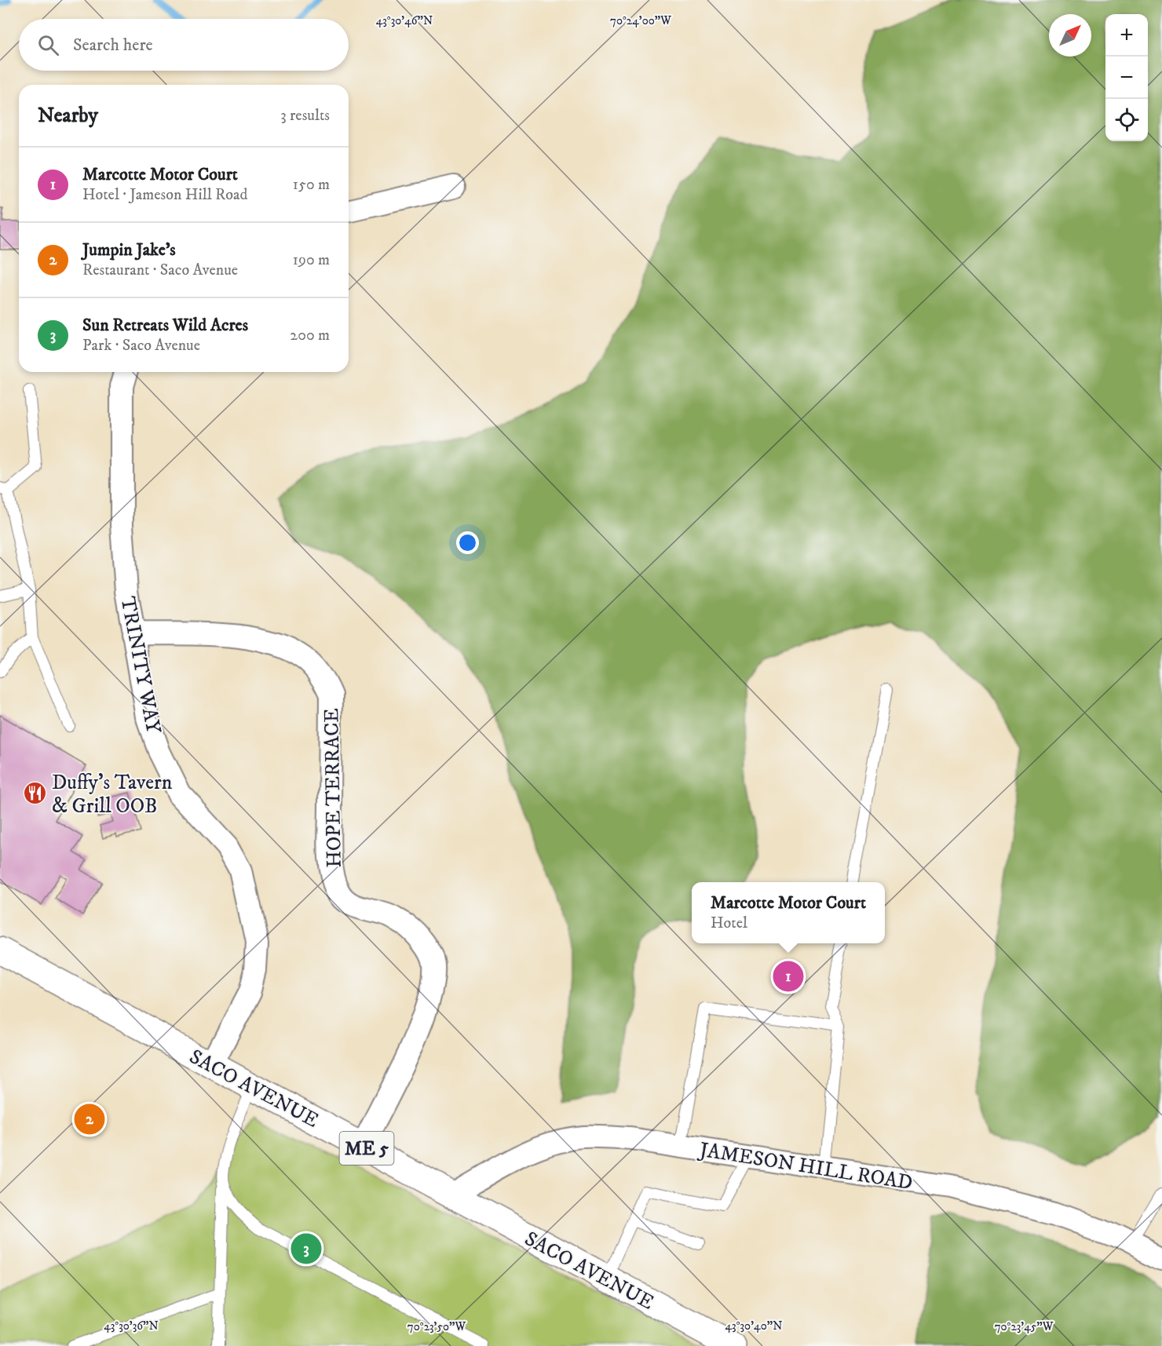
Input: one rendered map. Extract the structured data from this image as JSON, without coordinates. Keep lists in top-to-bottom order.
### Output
{
  "streets": {
    "main road": ["SACO AVENUE", "ME 5"],
    "street": ["TRINITY WAY", "HOPE TERRACE", "JAMESON HILL ROAD"]
  },
  "crossings": [
    ["TRINITY WAY", "HOPE TERRACE"],
    ["TRINITY WAY", "SACO AVENUE"],
    ["HOPE TERRACE", "SACO AVENUE"],
    ["SACO AVENUE", "JAMESON HILL ROAD"]
  ],
  "places": {
    "restaurant": ["Duffy's Tavern & Grill OOB"]
  },
  "north": "top right",
  "page": {
    "map_buttons": ["+", "−"],
    "search": "Search here",
    "heading": ["Nearby", "3 results"],
    "list": [
      {
        "mark": "1",
        "name": "Marcotte Motor Court",
        "note": "Hotel · Jameson Hill Road",
        "value": "150 m"
      },
      {
        "mark": "2",
        "name": "Jumpin Jake's",
        "note": "Restaurant · Saco Avenue",
        "value": "190 m"
      },
      {
        "mark": "3",
        "name": "Sun Retreats Wild Acres",
        "note": "Park · Saco Avenue",
        "value": "200 m"
      }
    ],
    "popup": ["Marcotte Motor Court", "Hotel"],
    "pins": ["1", "2", "3"]
  },
  "coordinates": [
    "70°24'00\"W",
    "43°30'46\"N",
    "43°30'36\"N",
    "43°30'40\"N",
    "70°23'50\"W",
    "70°23'45\"W"
  ]
}
